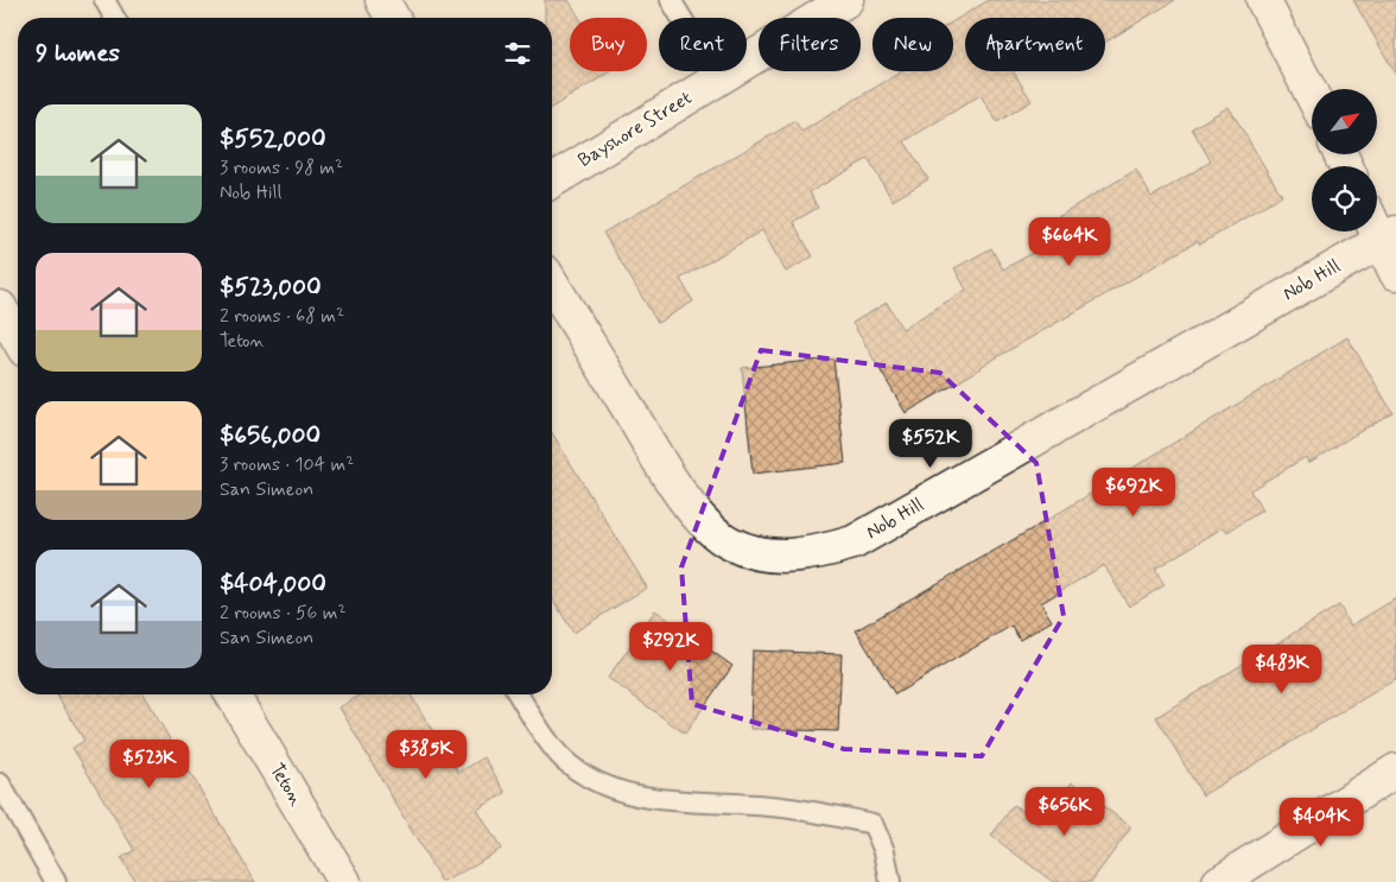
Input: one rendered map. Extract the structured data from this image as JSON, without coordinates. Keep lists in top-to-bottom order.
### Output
{
  "streets": {
    "street": ["Bayshore Street", "Nob Hill", "Teton"]
  },
  "north": "top right",
  "page": {
    "chip": [
      "Buy",
      "Rent",
      "Filters",
      "New",
      "Apartment"
    ],
    "heading": "9 homes",
    "list": [
      {
        "name": "$552,000",
        "note": "3 rooms · 98 m² · Nob Hill"
      },
      {
        "name": "$523,000",
        "note": "2 rooms · 68 m² · Teton"
      },
      {
        "name": "$656,000",
        "note": "3 rooms · 104 m² · San Simeon"
      },
      {
        "name": "$404,000",
        "note": "2 rooms · 56 m² · San Simeon"
      }
    ],
    "price": [
      "$664K",
      "$552K",
      "$692K",
      "$292K",
      "$483K",
      "$385K",
      "$523K",
      "$656K",
      "$404K"
    ]
  }
}
